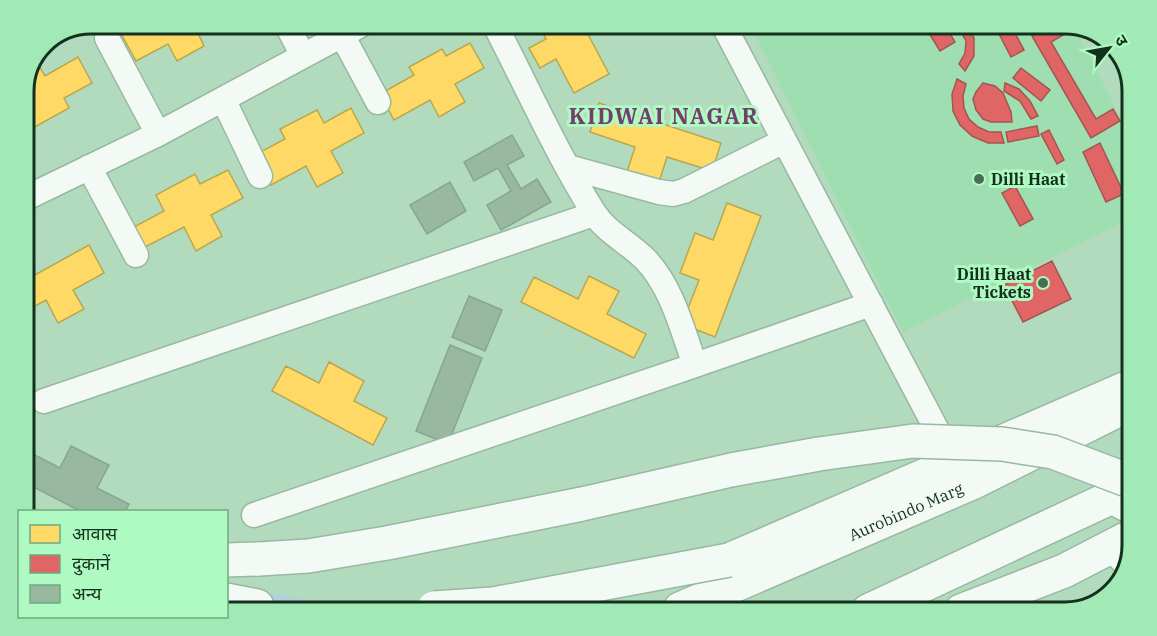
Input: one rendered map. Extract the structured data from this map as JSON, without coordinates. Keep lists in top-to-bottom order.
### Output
{
  "streets": {
    "main road": ["Aurobindo Marg"]
  },
  "districts": ["KIDWAI NAGAR"],
  "places": ["Dilli Haat", "Dilli Haat Tickets"],
  "legend": ["आवास", "दुकानें", "अन्य"],
  "north": "top right"
}
